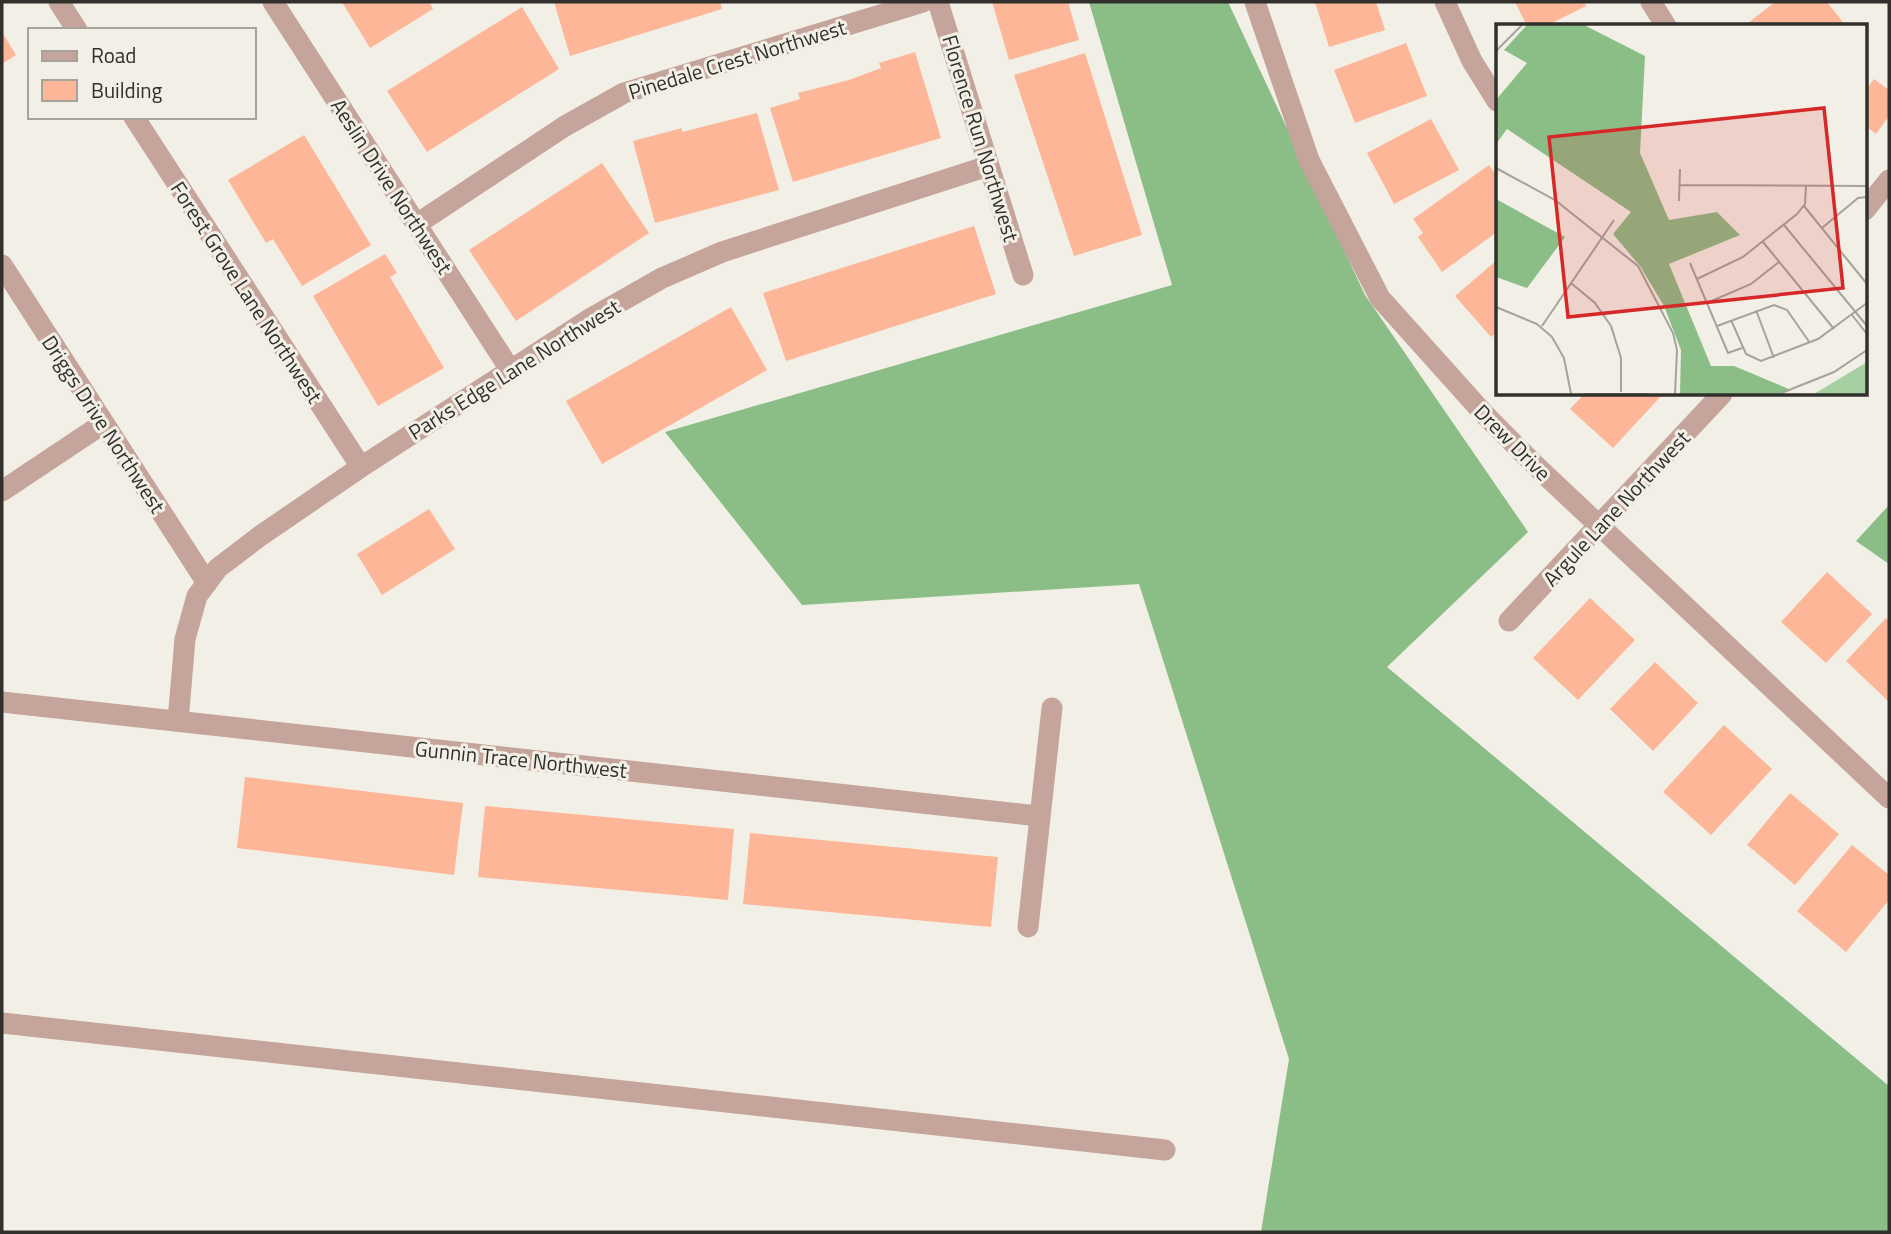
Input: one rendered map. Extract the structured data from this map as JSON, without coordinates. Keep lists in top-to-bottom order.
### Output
{
  "streets": {
    "street": [
      "Pinedale Crest Northwest",
      "Florence Run Northwest",
      "Aeslin Drive Northwest",
      "Forest Grove Lane Northwest",
      "Parks Edge Lane Northwest",
      "Driggs Drive Northwest",
      "Drew Drive",
      "Argule Lane Northwest",
      "Gunnin Trace Northwest"
    ]
  },
  "crossings": [
    ["Pinedale Crest Northwest", "Aeslin Drive Northwest"],
    ["Florence Run Northwest", "Parks Edge Lane Northwest"],
    ["Aeslin Drive Northwest", "Parks Edge Lane Northwest"],
    ["Forest Grove Lane Northwest", "Parks Edge Lane Northwest"],
    ["Parks Edge Lane Northwest", "Driggs Drive Northwest"],
    ["Parks Edge Lane Northwest", "Gunnin Trace Northwest"],
    ["Drew Drive", "Argule Lane Northwest"]
  ],
  "legend": ["Road", "Building"]
}
